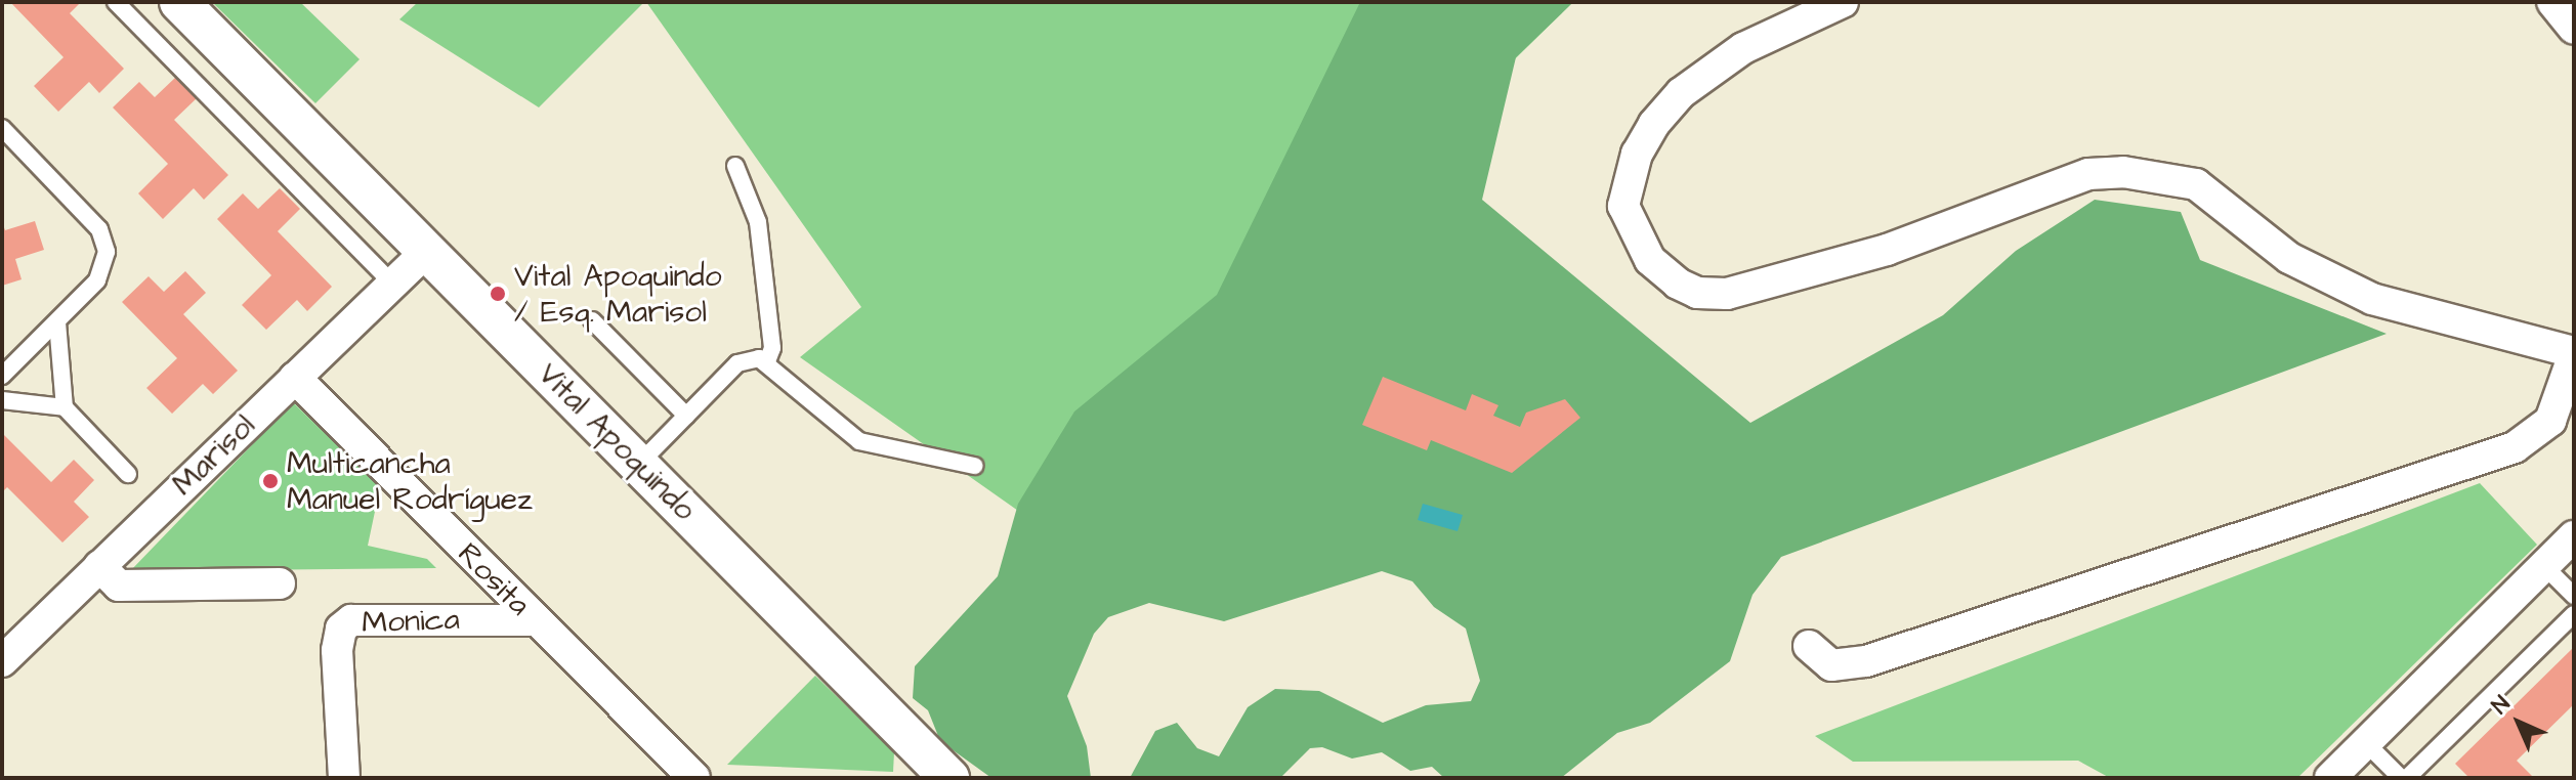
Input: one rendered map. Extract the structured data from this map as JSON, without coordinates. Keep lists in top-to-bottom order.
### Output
{
  "streets": {
    "street": [
      "Vital Apoquindo",
      "Marisol",
      "Rosita",
      "Monica"
    ]
  },
  "crossings": [
    ["Vital Apoquindo", "Marisol"],
    ["Marisol", "Rosita"],
    ["Rosita", "Monica"]
  ],
  "places": ["Vital Apoquindo / Esq. Marisol", "Multicancha Manuel Rodríguez"],
  "north": "top left"
}
